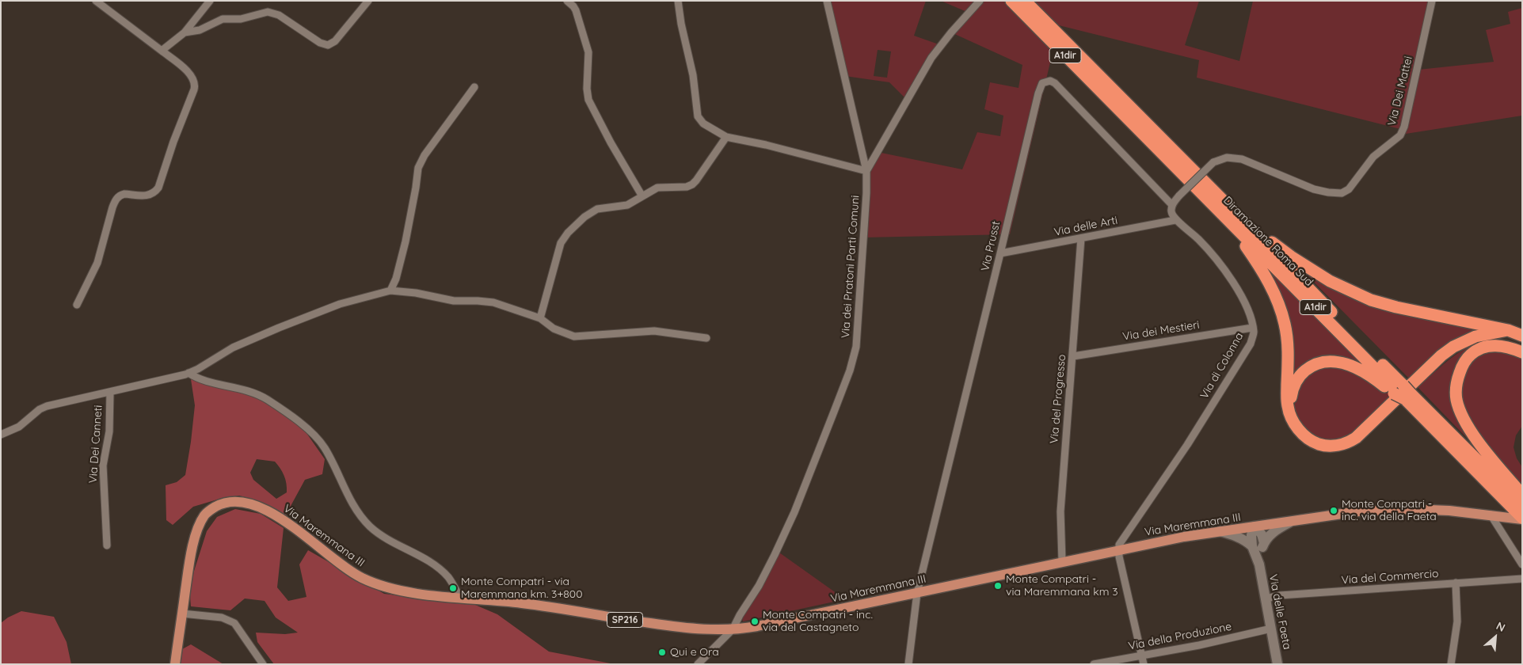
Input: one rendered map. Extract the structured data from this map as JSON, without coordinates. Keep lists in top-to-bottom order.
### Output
{
  "streets": {
    "highway": ["A1dir", "Diramazione Roma Sud"],
    "main road": ["Via Maremmana III", "SP216"],
    "street": [
      "Via Dei Mattei",
      "Via delle Arti",
      "Via Prusst",
      "Via dei Pratoni Parti Comuni",
      "Via dei Mestieri",
      "Via di Colonna",
      "Via del Progresso",
      "Via Dei Canneti",
      "Via del Commercio",
      "Via delle Faeta",
      "Via della Produzione"
    ]
  },
  "crossings": [
    ["Via Dei Mattei", "Via Prusst"],
    ["Via delle Arti", "Via Prusst"],
    ["Via delle Arti", "Via di Colonna"],
    ["Via delle Arti", "Via del Progresso"],
    ["Diramazione Roma Sud", "Via Maremmana III"],
    ["Via Prusst", "Via Maremmana III"],
    ["Via dei Pratoni Parti Comuni", "Via Maremmana III"],
    ["Via dei Mestieri", "Via di Colonna"],
    ["Via dei Mestieri", "Via del Progresso"],
    ["Via di Colonna", "Via Maremmana III"],
    ["Via del Progresso", "Via Maremmana III"],
    ["Via del Commercio", "Via delle Faeta"],
    ["Via delle Faeta", "Via della Produzione"]
  ],
  "places": [
    "Monte Compatri - inc. via della Faeta",
    "Monte Compatri - via Maremmana km 3",
    "Monte Compatri - via Maremmana km. 3+800",
    "Monte Compatri - inc. via del Castagneto",
    "Qui e Ora"
  ],
  "north": "top right"
}
